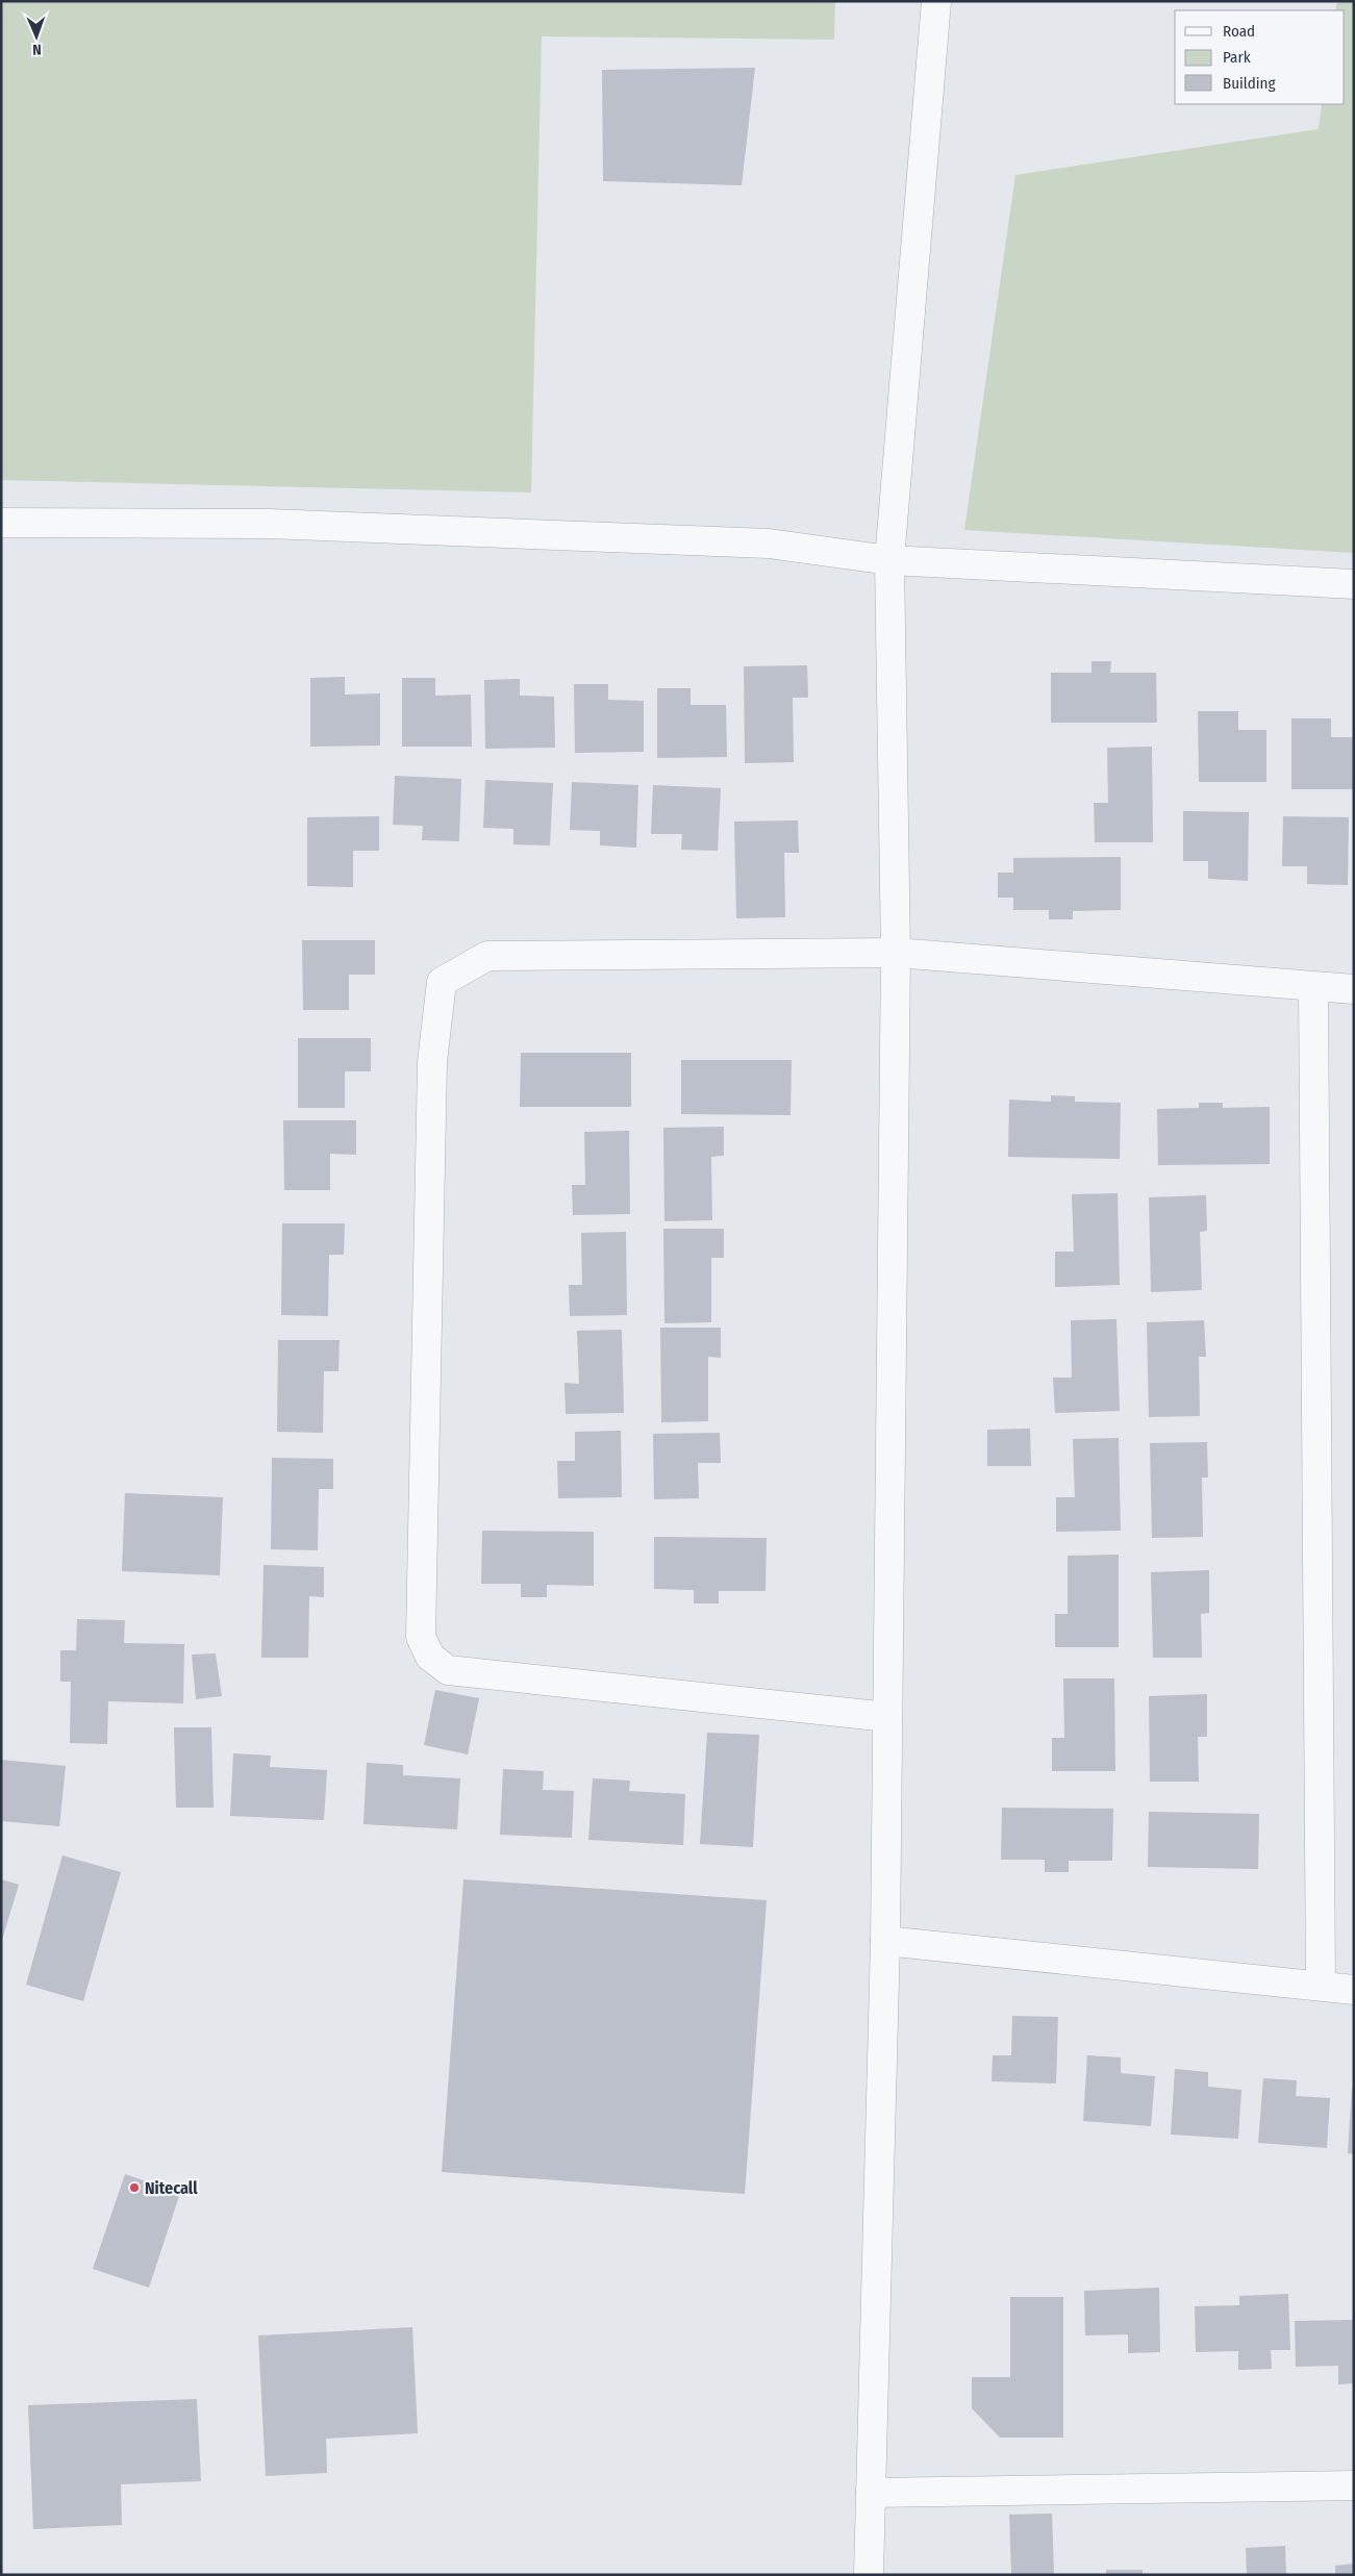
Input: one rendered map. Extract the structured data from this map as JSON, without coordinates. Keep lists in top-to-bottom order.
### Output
{
  "places": ["Nitecall"],
  "legend": ["Road", "Park", "Building"],
  "north": "bottom"
}
